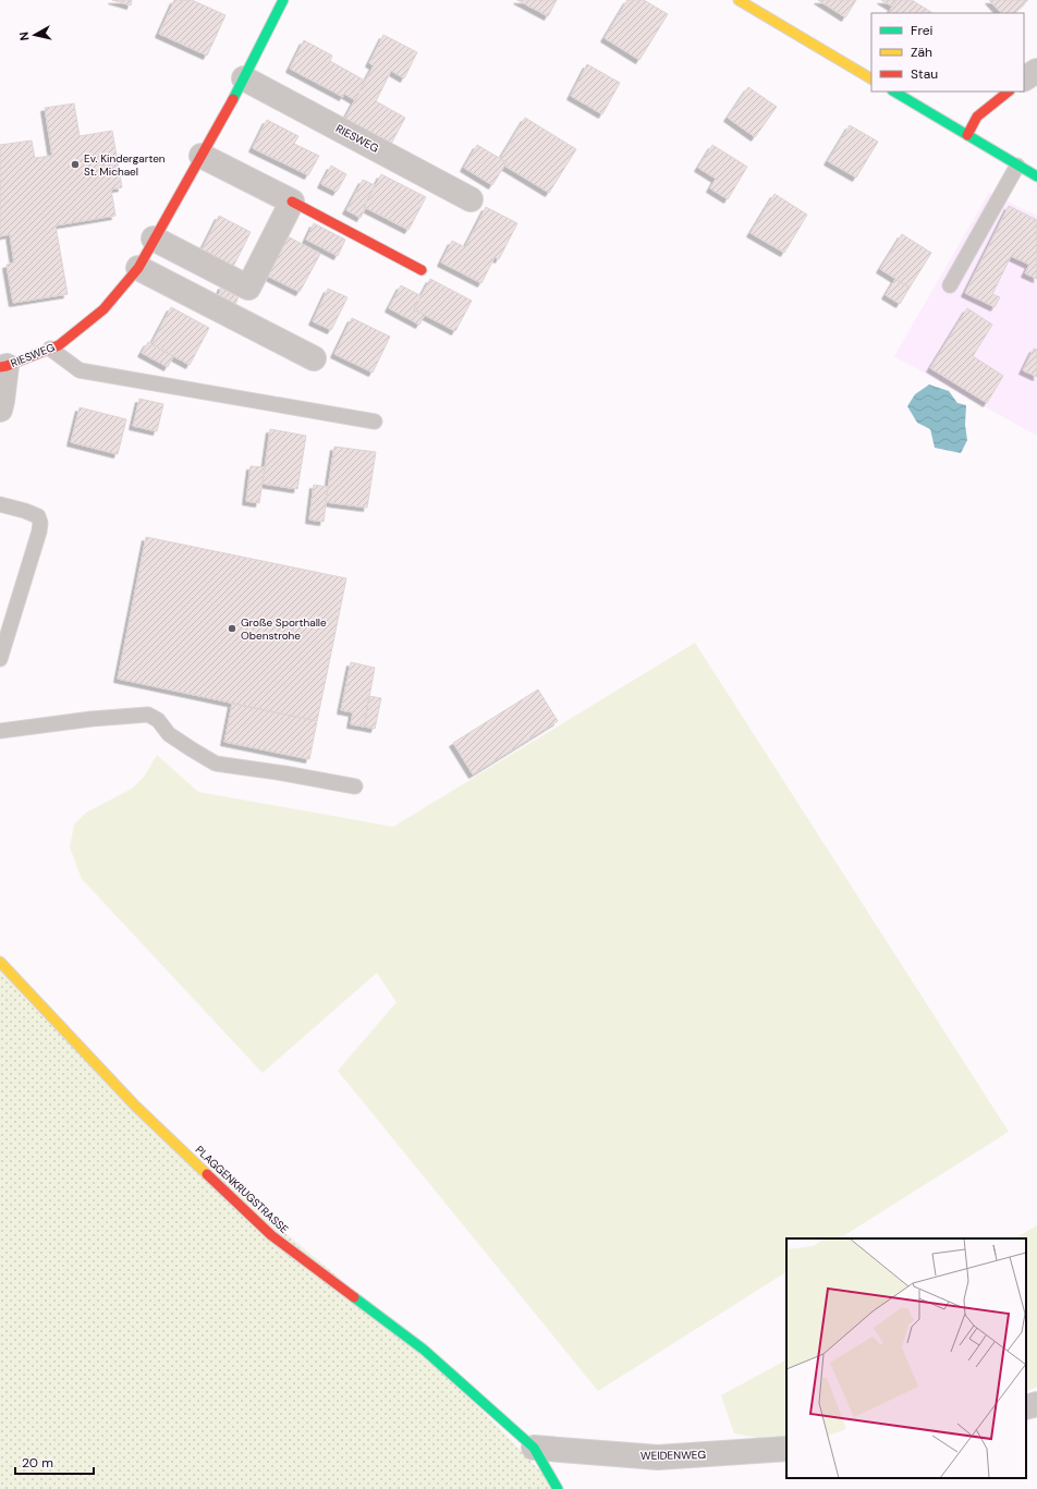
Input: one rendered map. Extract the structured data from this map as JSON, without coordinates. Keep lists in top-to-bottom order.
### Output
{
  "streets": {
    "street": ["RIESWEG", "PLAGGENKRUGSTRASSE", "WEIDENWEG"]
  },
  "crossings": [
    ["PLAGGENKRUGSTRASSE", "WEIDENWEG"]
  ],
  "places": ["Ev. Kindergarten St. Michael", "Große Sporthalle Obenstrohe"],
  "legend": ["Frei", "Zäh", "Stau"],
  "scale_bar": "20 m",
  "north": "left"
}
